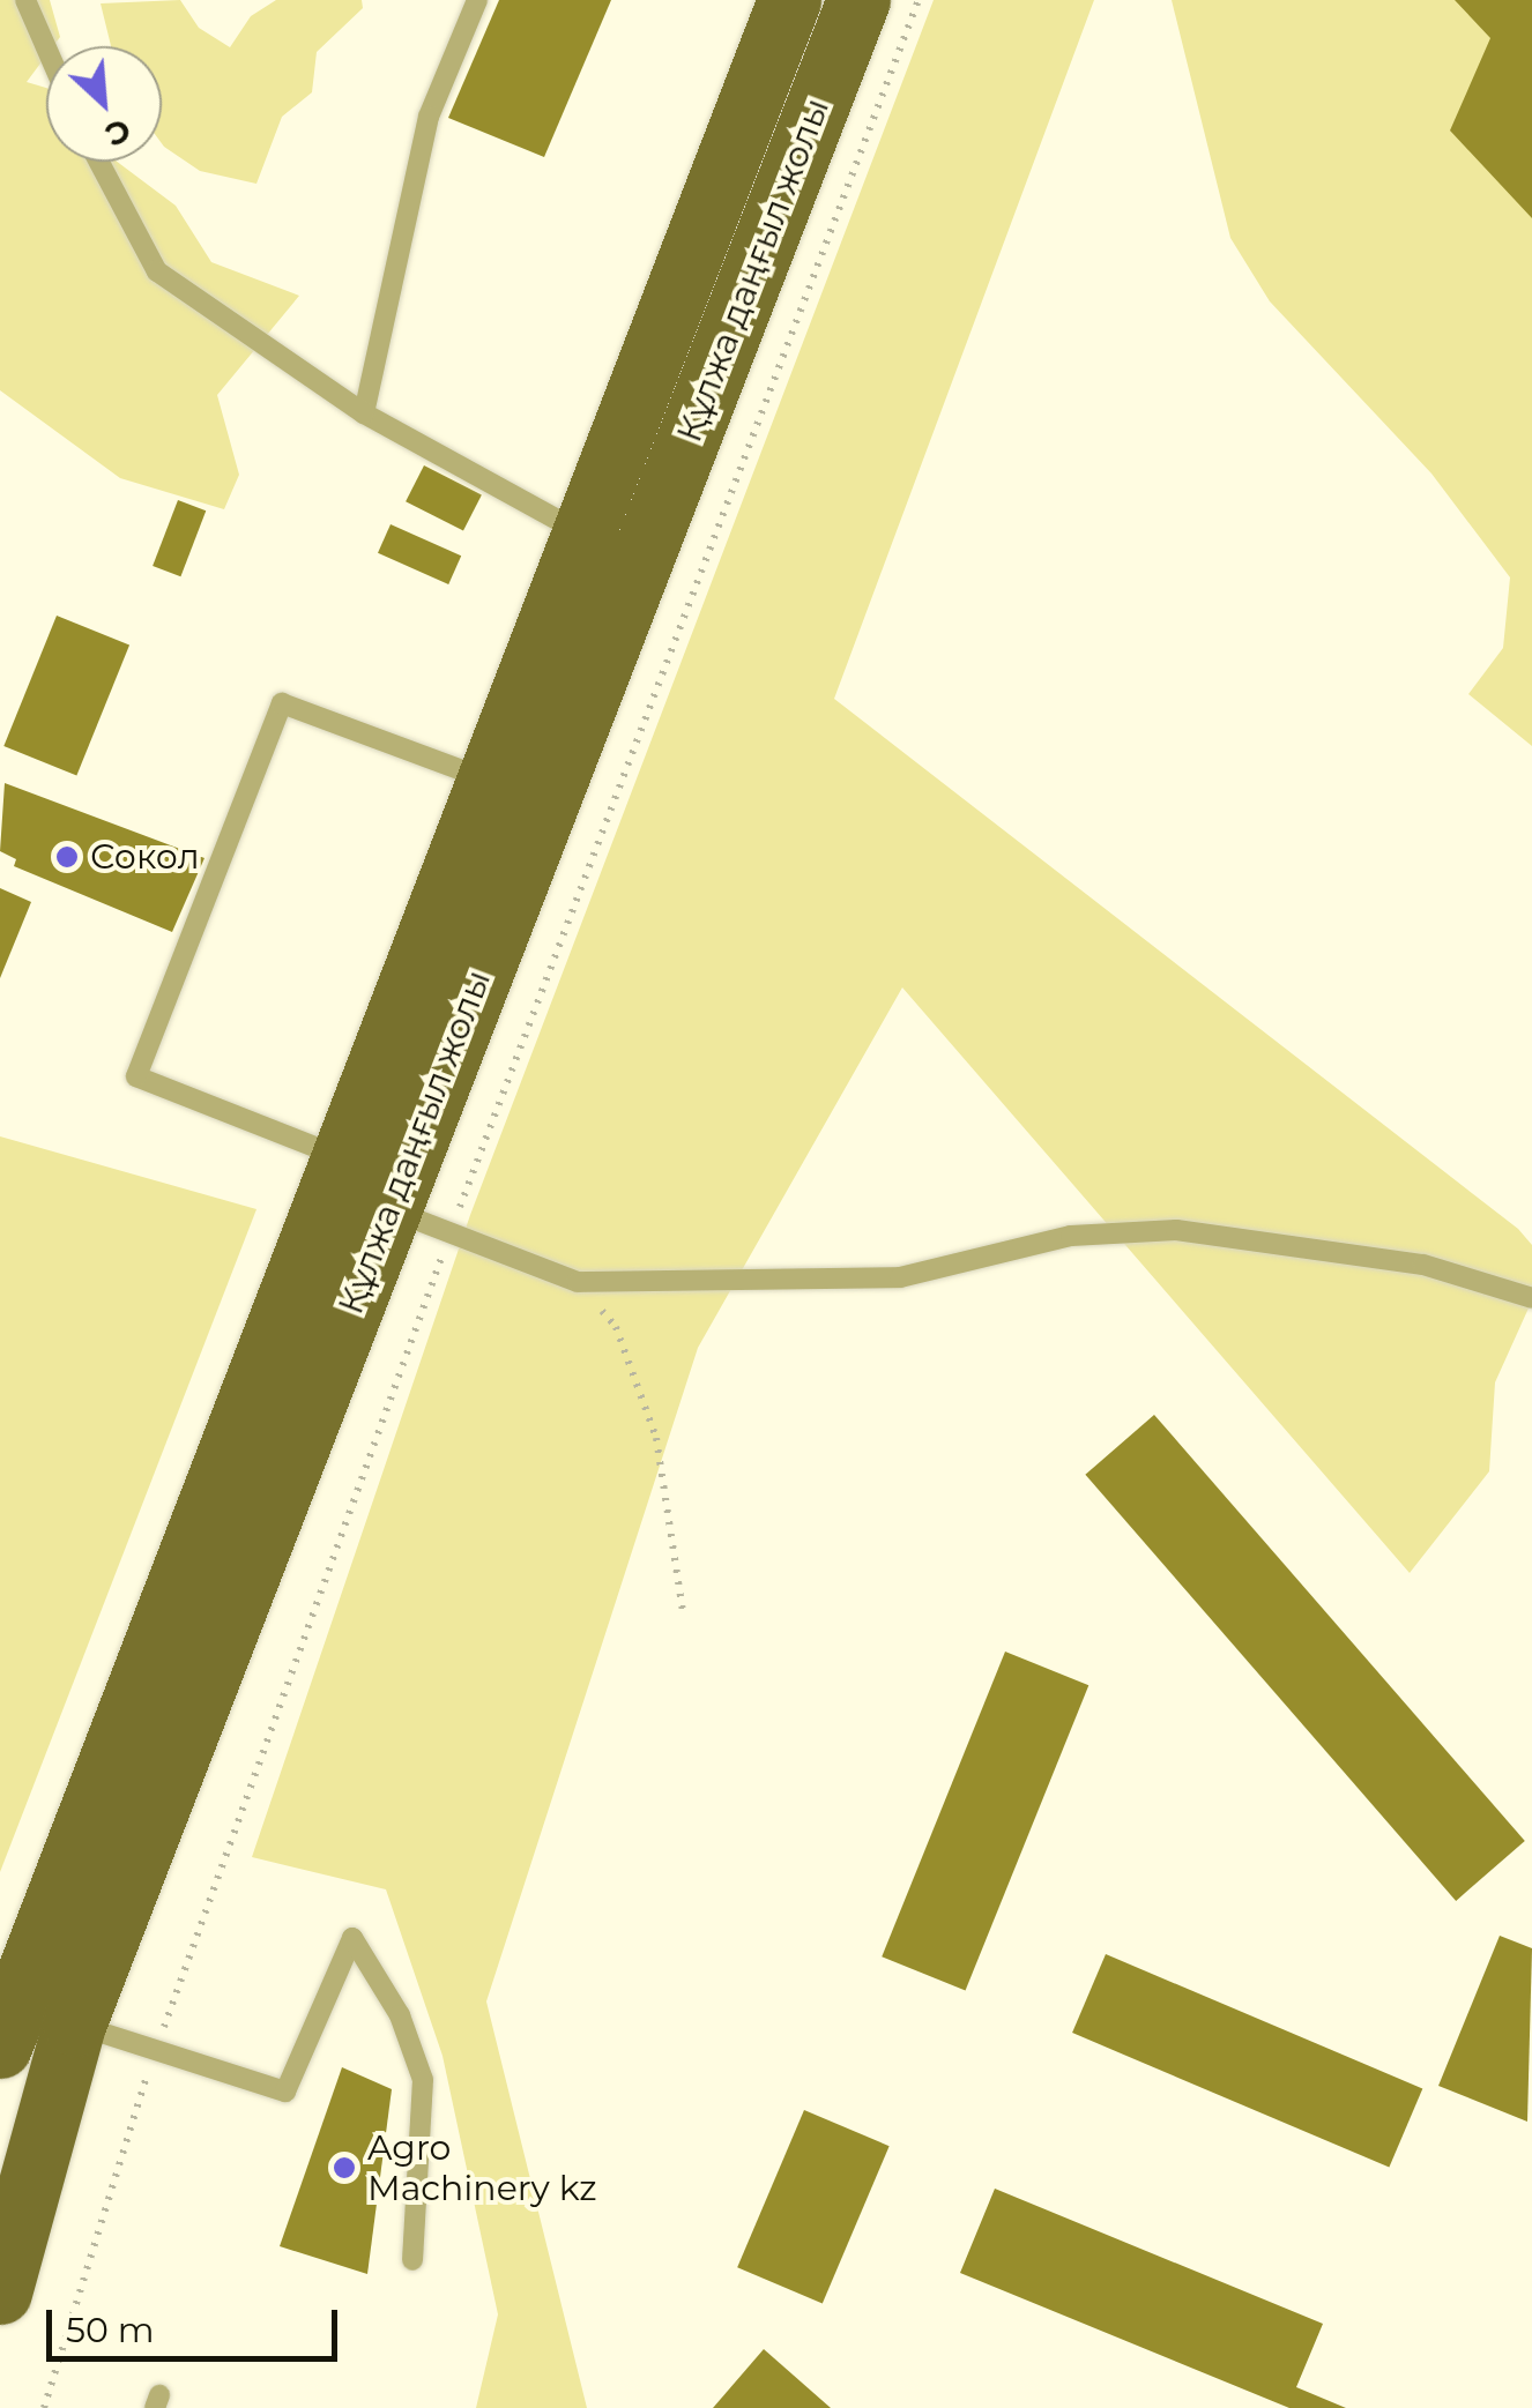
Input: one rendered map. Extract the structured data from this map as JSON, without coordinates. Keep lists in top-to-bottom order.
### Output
{
  "streets": {
    "main road": ["Құлжа даңғыл жолы"]
  },
  "places": ["Сокол", "Agro Machinery kz"],
  "scale_bar": "50 m",
  "north": "bottom right"
}
